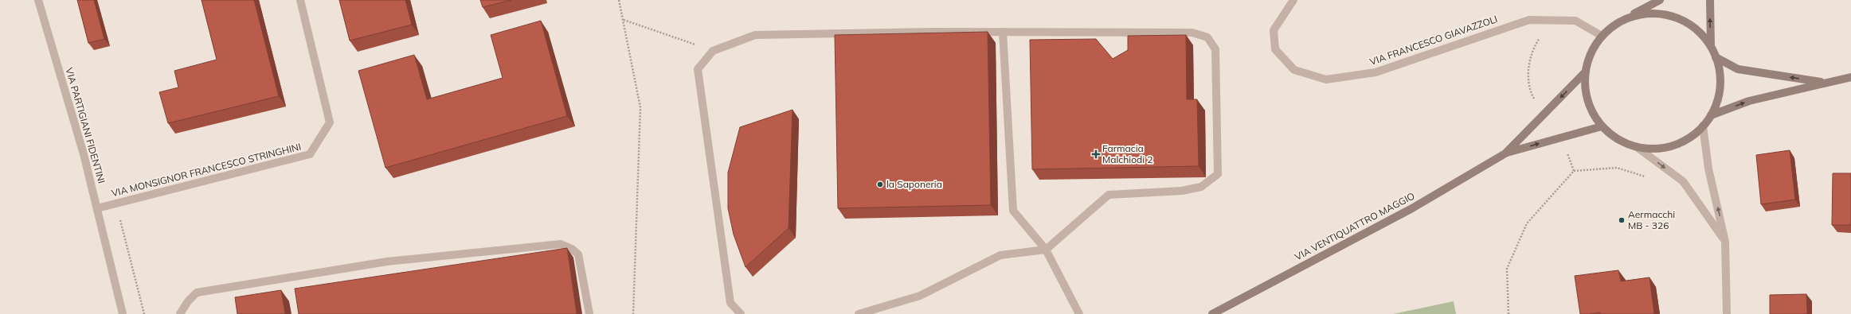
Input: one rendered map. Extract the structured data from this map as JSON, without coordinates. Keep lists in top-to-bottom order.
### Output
{
  "streets": {
    "main road": ["VIA VENTIQUATTRO MAGGIO"],
    "street": ["VIA FRANCESCO GIAVAZZOLI", "VIA PARTIGIANI FIDENTINI", "VIA MONSIGNOR FRANCESCO STRINGHINI"]
  },
  "crossings": [
    ["VIA FRANCESCO GIAVAZZOLI", "VIA VENTIQUATTRO MAGGIO"],
    ["VIA PARTIGIANI FIDENTINI", "VIA MONSIGNOR FRANCESCO STRINGHINI"]
  ],
  "places": {
    "health": ["Farmacia Malchiodi 2"],
    "other": ["la Saponeria", "Aermacchi MB - 326"]
  }
}
